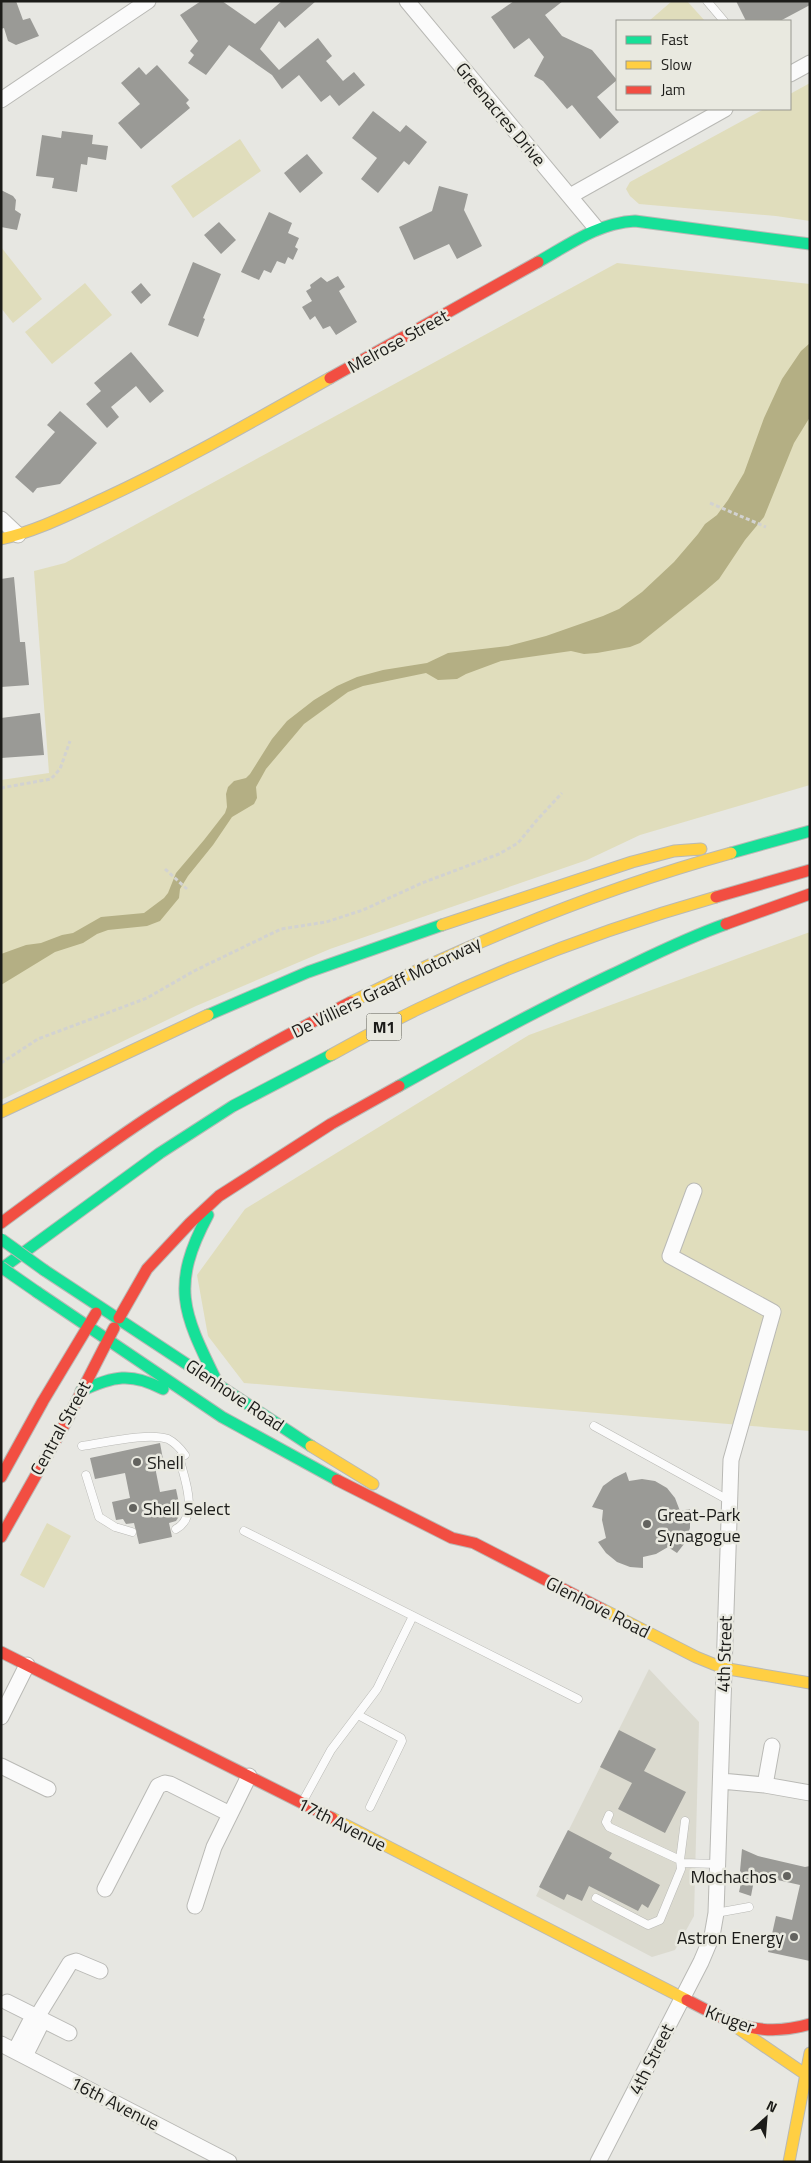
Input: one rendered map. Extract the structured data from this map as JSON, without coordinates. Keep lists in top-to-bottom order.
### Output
{
  "streets": {
    "main road": [
      "Melrose Street",
      "De Villiers Graaff Motorway",
      "M1",
      "Glenhove Road",
      "Central Street",
      "17th Avenue",
      "Kruger"
    ],
    "street": ["Greenacres Drive", "4th Street", "16th Avenue"]
  },
  "crossings": [
    ["Greenacres Drive", "Melrose Street"],
    ["M1", "Glenhove Road"],
    ["Glenhove Road", "Central Street"],
    ["Glenhove Road", "4th Street"],
    ["4th Street", "17th Avenue"],
    ["4th Street", "Kruger"],
    ["17th Avenue", "Kruger"]
  ],
  "places": [
    "Shell",
    "Shell Select",
    "Great-Park Synagogue",
    "Mochachos",
    "Astron Energy"
  ],
  "legend": ["Fast", "Slow", "Jam"],
  "north": "top right"
}
